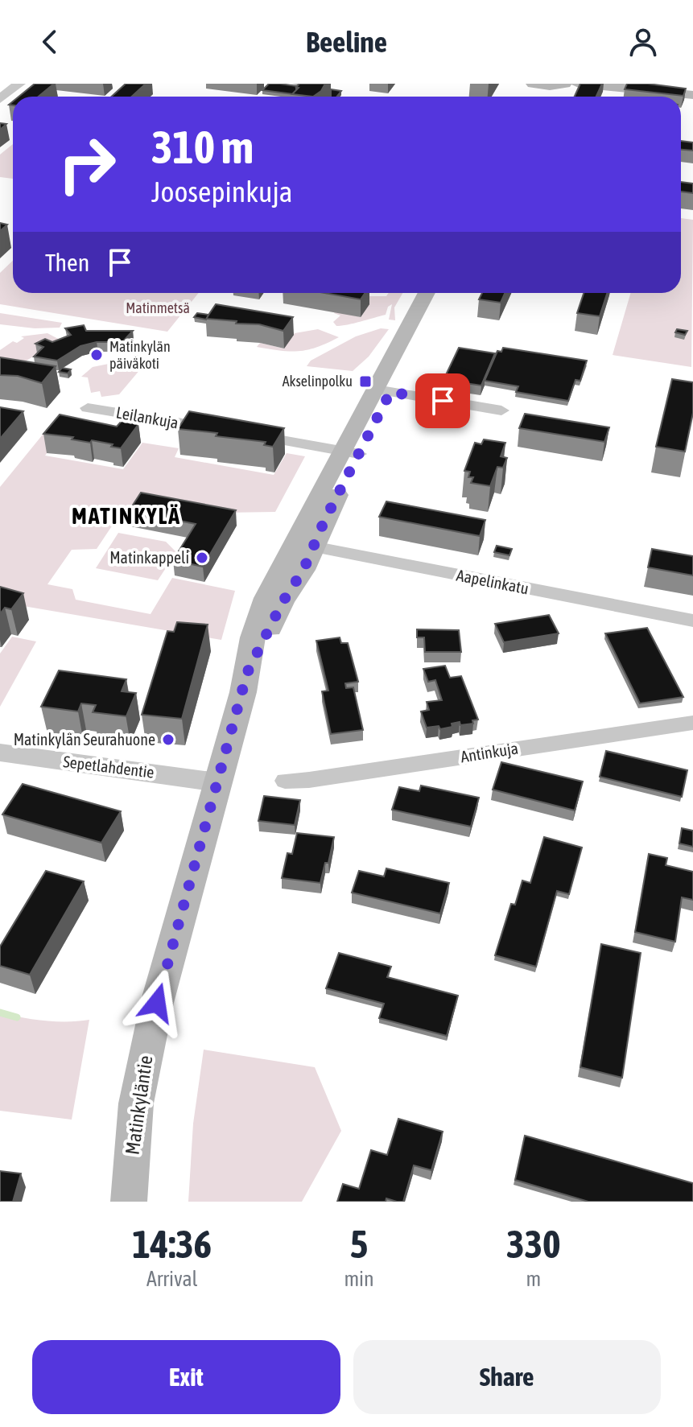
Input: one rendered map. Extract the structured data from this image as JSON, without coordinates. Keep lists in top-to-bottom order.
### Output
{
  "streets": {
    "main road": ["Matinkyläntie"],
    "street": [
      "Leilankuja",
      "Aapelinkatu",
      "Antinkuja",
      "Sepetlahdentie"
    ]
  },
  "crossings": [
    ["Aapelinkatu", "Matinkyläntie"],
    ["Sepetlahdentie", "Matinkyläntie"]
  ],
  "districts": ["MATINKYLÄ"],
  "parks": ["Matinmetsä"],
  "places": {
    "other": ["Matinkylän päiväkoti", "Matinkappeli", "Matinkylän Seurahuone"],
    "transit": ["Akselinpolku"]
  },
  "page": {
    "header": "Beeline",
    "turn": ["310 m", "Joosepinkuja"],
    "then": "Then",
    "eta": [
      "14:36",
      "Arrival",
      "5",
      "min",
      "330",
      "m"
    ],
    "buttons": ["Exit", "Share"]
  }
}
